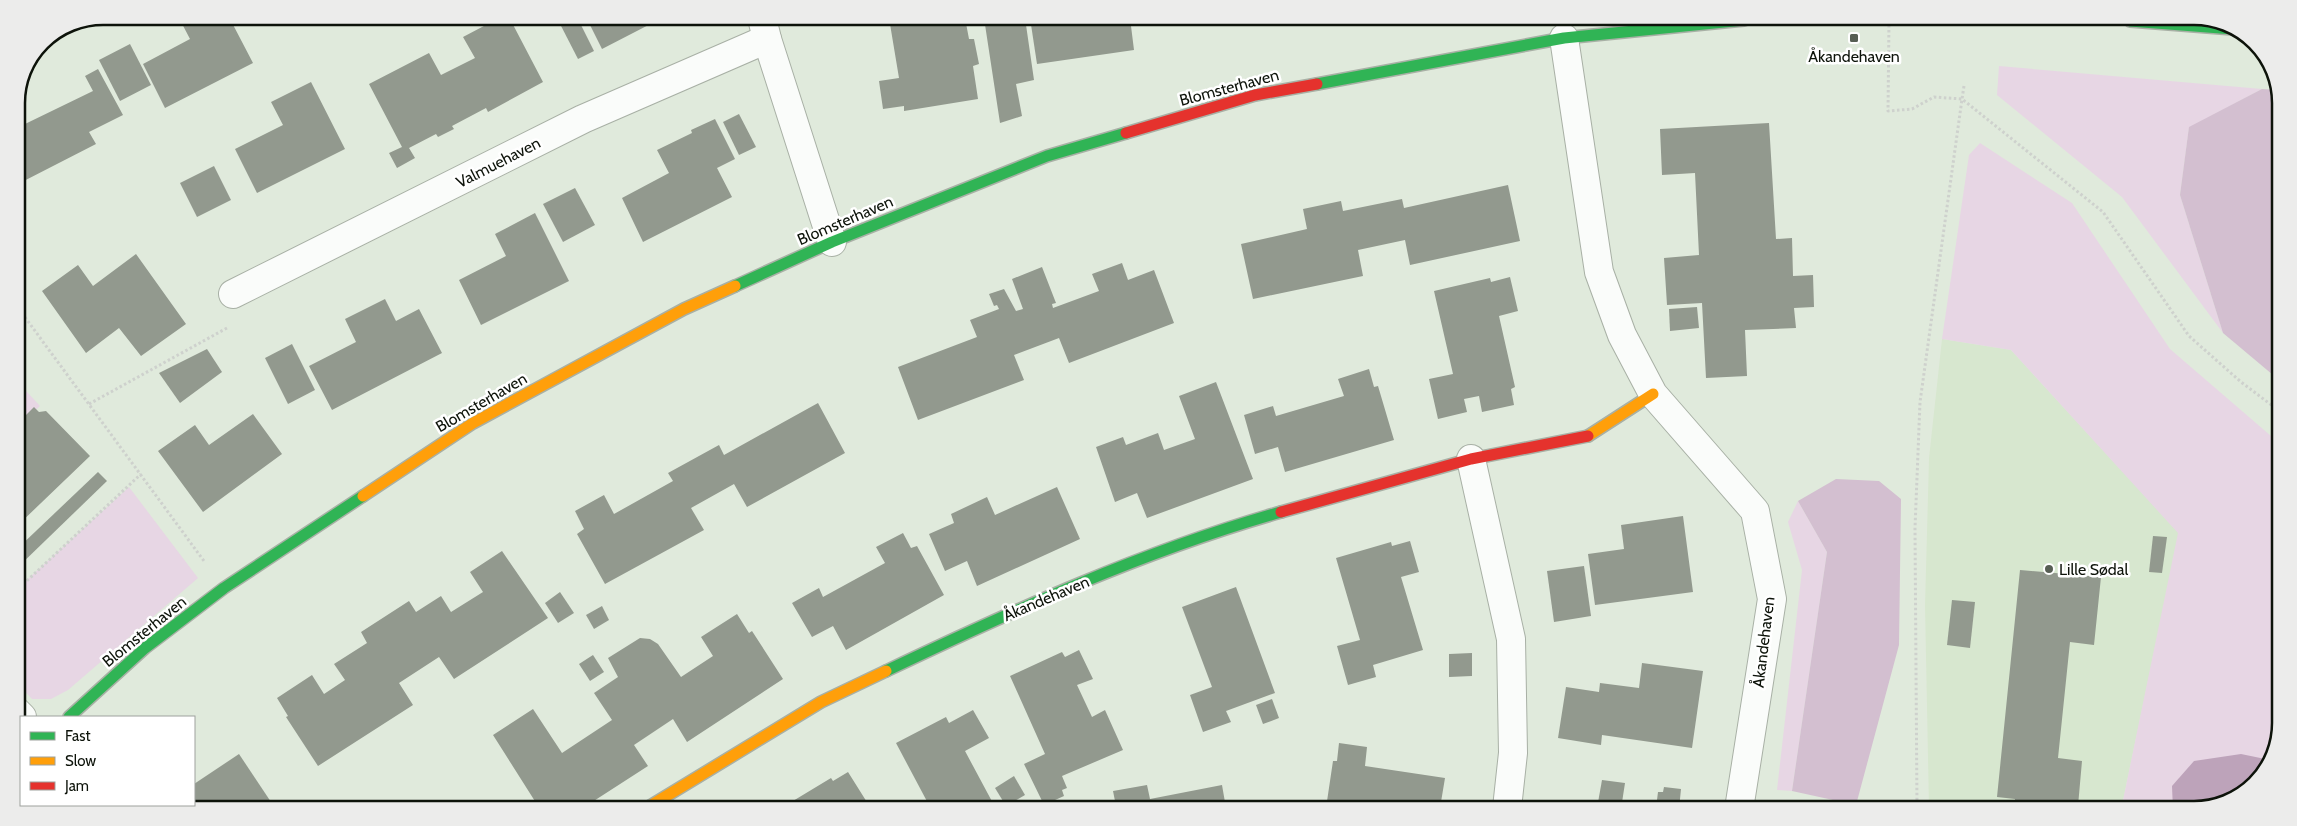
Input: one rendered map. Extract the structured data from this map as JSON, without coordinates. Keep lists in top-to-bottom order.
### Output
{
  "streets": {
    "street": ["Blomsterhaven", "Valmuehaven", "Åkandehaven"]
  },
  "crossings": [
    ["Blomsterhaven", "Valmuehaven"],
    ["Blomsterhaven", "Åkandehaven"]
  ],
  "places": {
    "transit": ["Åkandehaven"],
    "other": ["Lille Sødal"]
  },
  "legend": ["Fast", "Slow", "Jam"]
}
